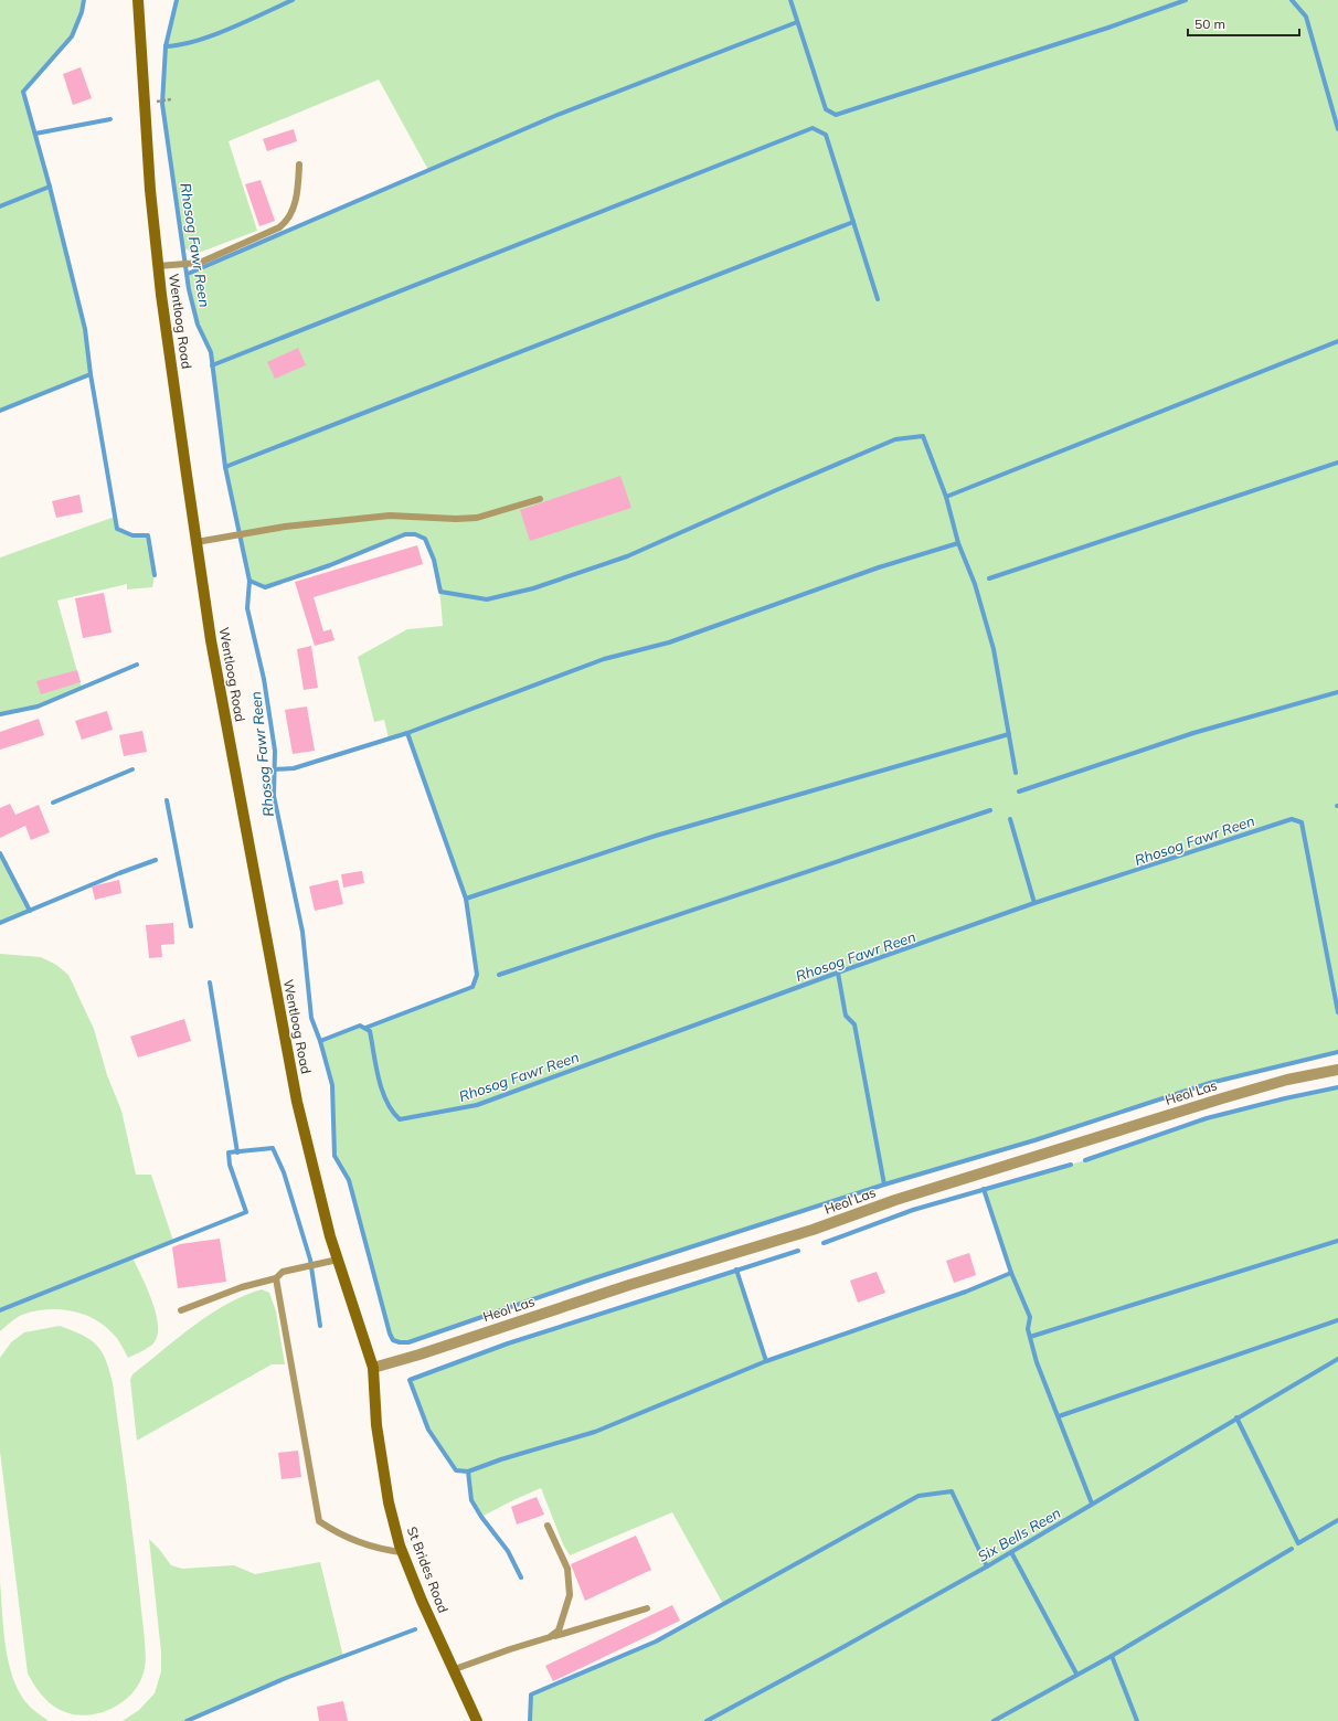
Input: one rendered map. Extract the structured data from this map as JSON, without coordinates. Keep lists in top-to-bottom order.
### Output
{
  "streets": {
    "main road": ["Wentloog Road", "St Brides Road"],
    "street": ["Heol Las"]
  },
  "crossings": [
    ["Wentloog Road", "Heol Las"],
    ["Wentloog Road", "St Brides Road"],
    ["Heol Las", "St Brides Road"]
  ],
  "water": ["Rhosog Fawr Reen", "Six Bells Reen"],
  "scale_bar": "50 m"
}
